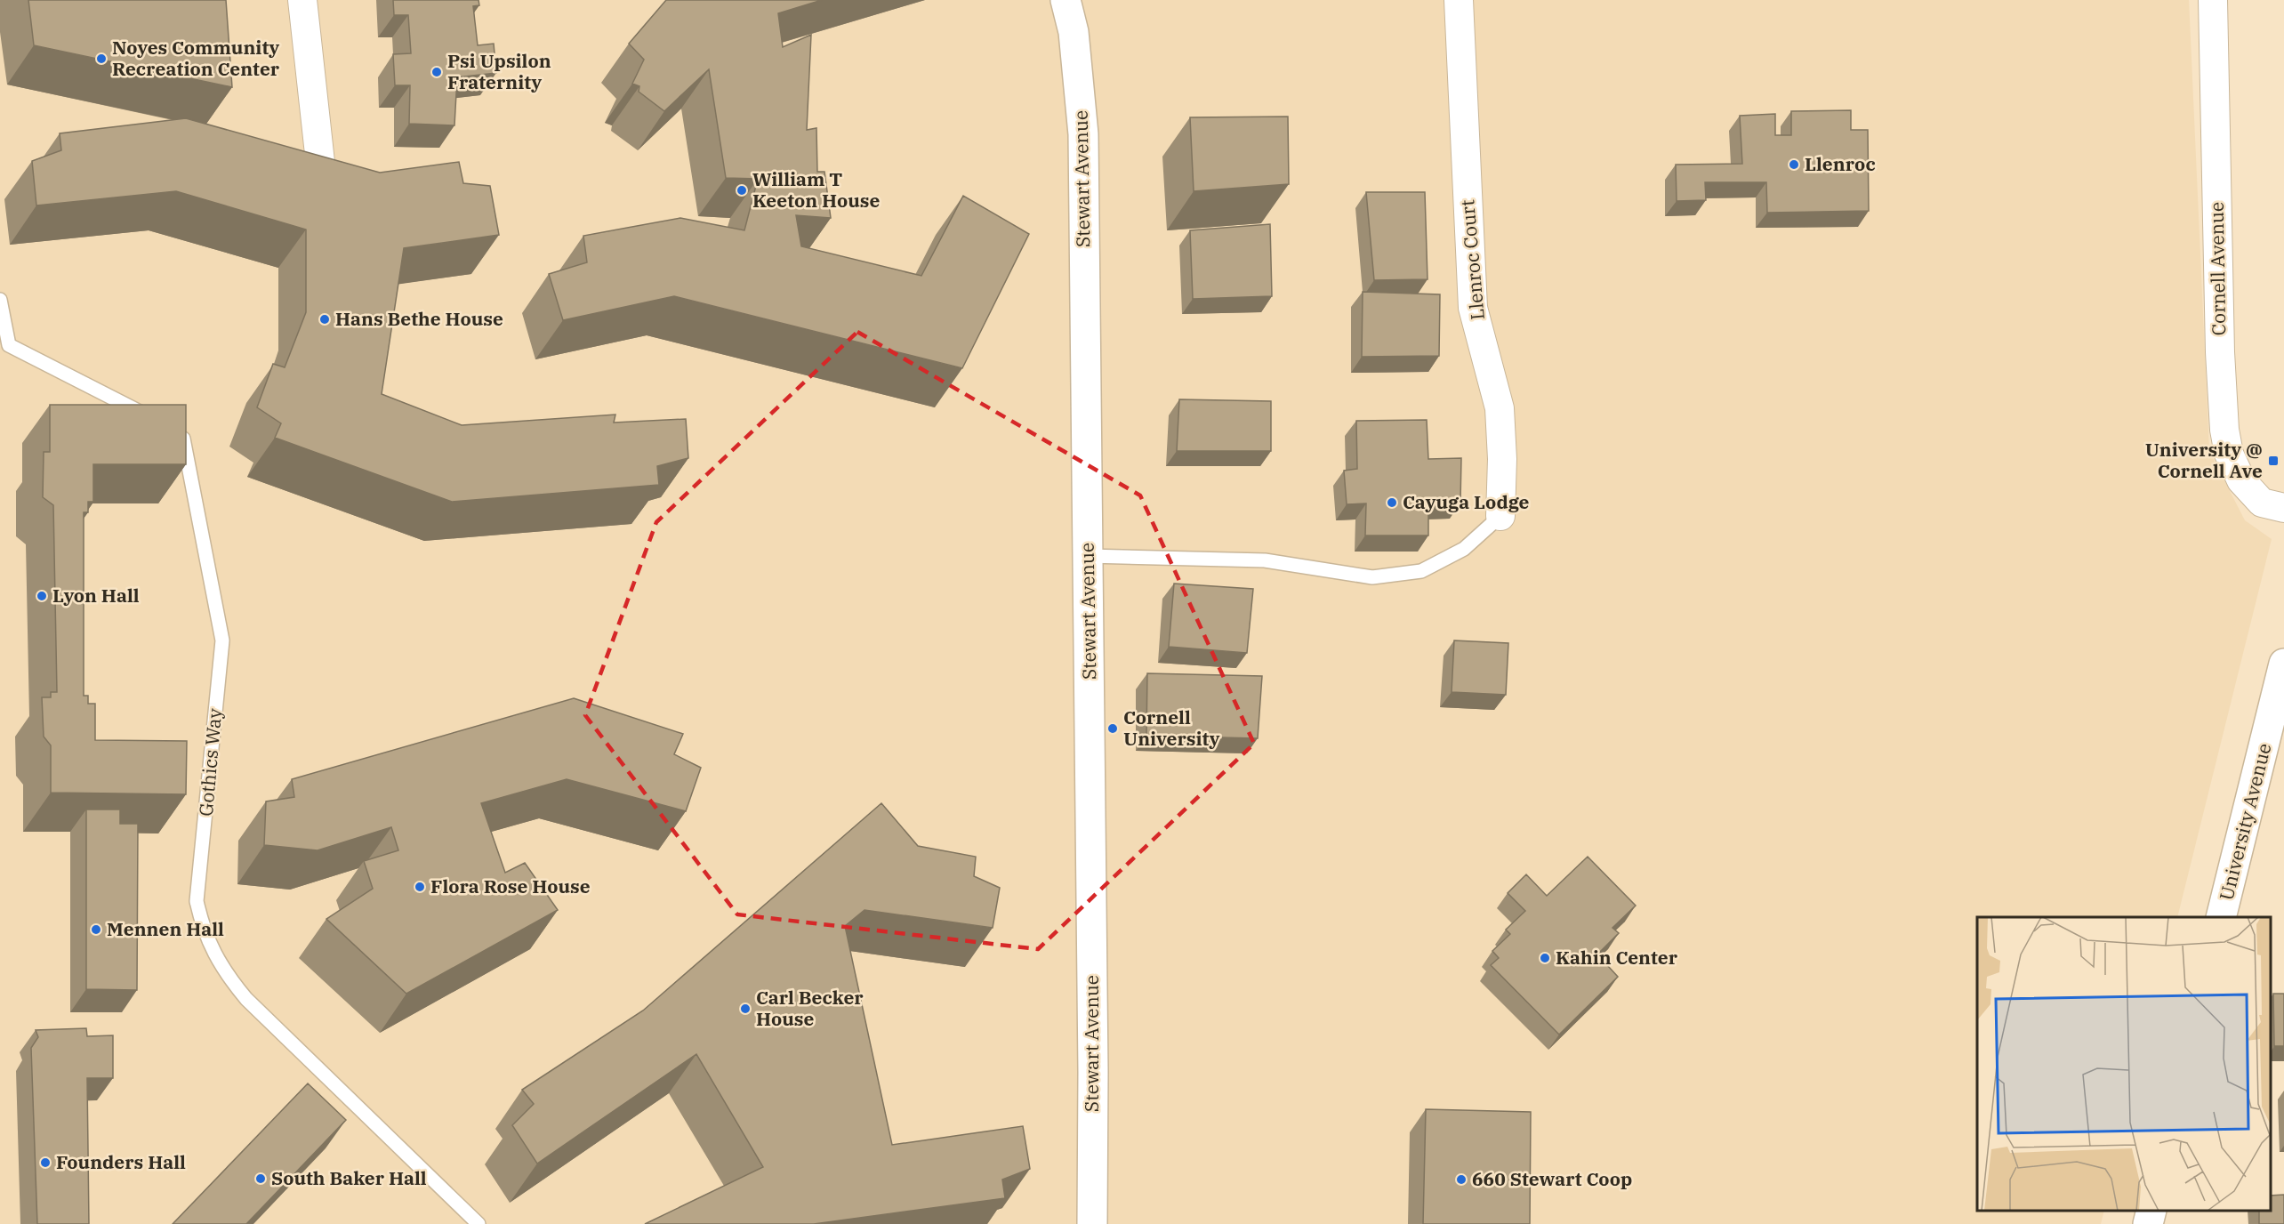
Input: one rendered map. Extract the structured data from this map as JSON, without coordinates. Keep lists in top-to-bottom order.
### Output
{
  "streets": {
    "street": [
      "Stewart Avenue",
      "Llenroc Court",
      "Cornell Avenue",
      "University Avenue"
    ],
    "lane": ["Gothics Way"]
  },
  "places": {
    "other": [
      "Noyes Community Recreation Center",
      "Psi Upsilon Fraternity",
      "Llenroc",
      "William T Keeton House",
      "Hans Bethe House",
      "Cayuga Lodge",
      "Lyon Hall",
      "Cornell University",
      "Flora Rose House",
      "Mennen Hall",
      "Kahin Center",
      "Carl Becker House",
      "Founders Hall",
      "South Baker Hall",
      "660 Stewart Coop"
    ],
    "transit": ["University @ Cornell Ave"]
  }
}
